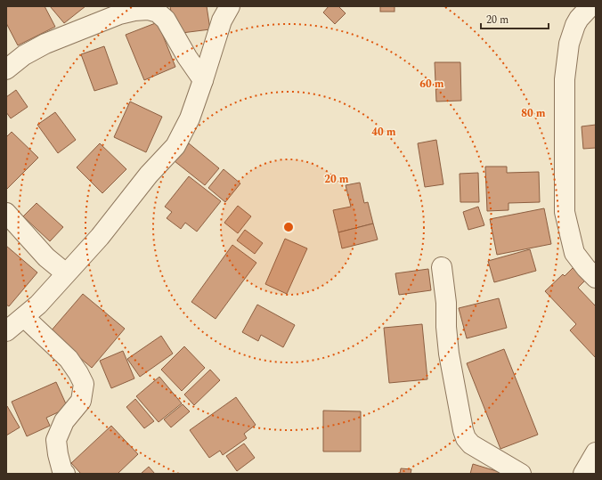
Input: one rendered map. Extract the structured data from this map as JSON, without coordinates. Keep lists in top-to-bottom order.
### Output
{
  "scale_bar": "20 m",
  "rings": [
    "60 m",
    "80 m",
    "40 m",
    "20 m"
  ]
}
